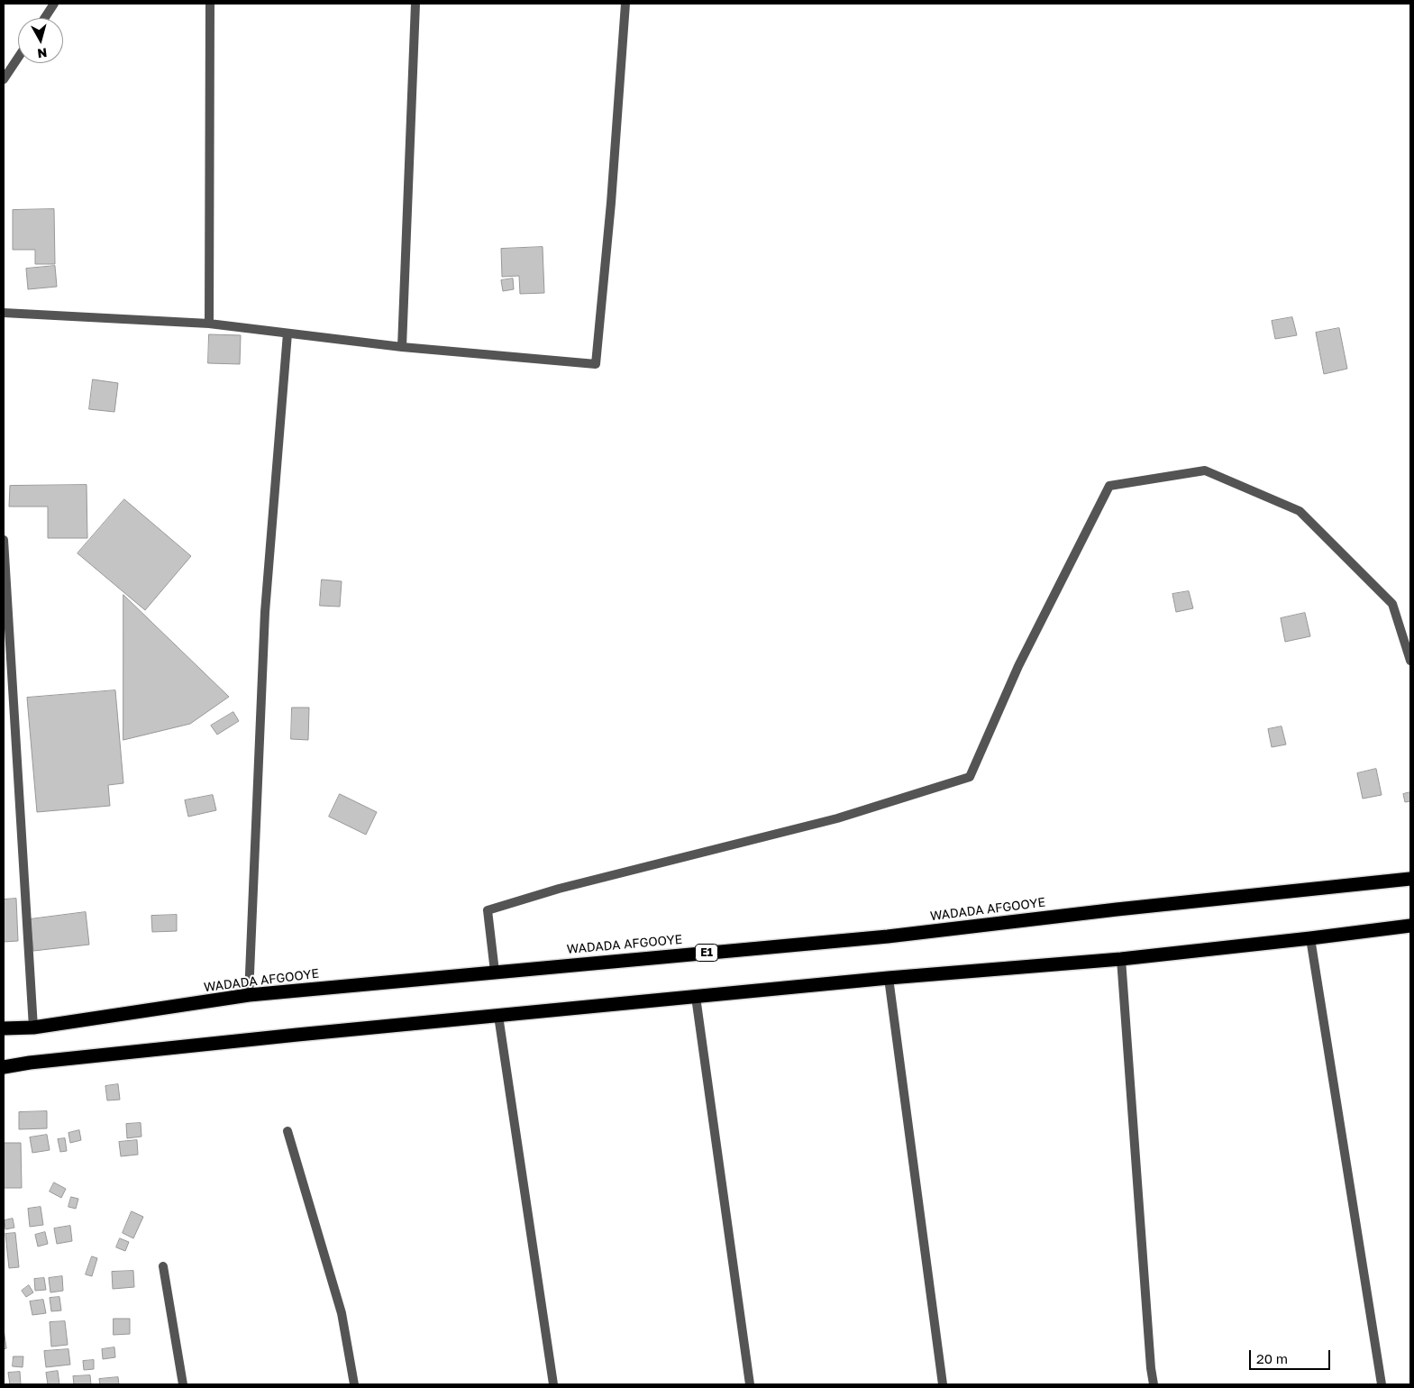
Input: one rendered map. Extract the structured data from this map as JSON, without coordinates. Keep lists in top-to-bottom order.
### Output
{
  "streets": {
    "highway": ["WADADA AFGOOYE", "E1"]
  },
  "scale_bar": "20 m",
  "north": "bottom"
}
